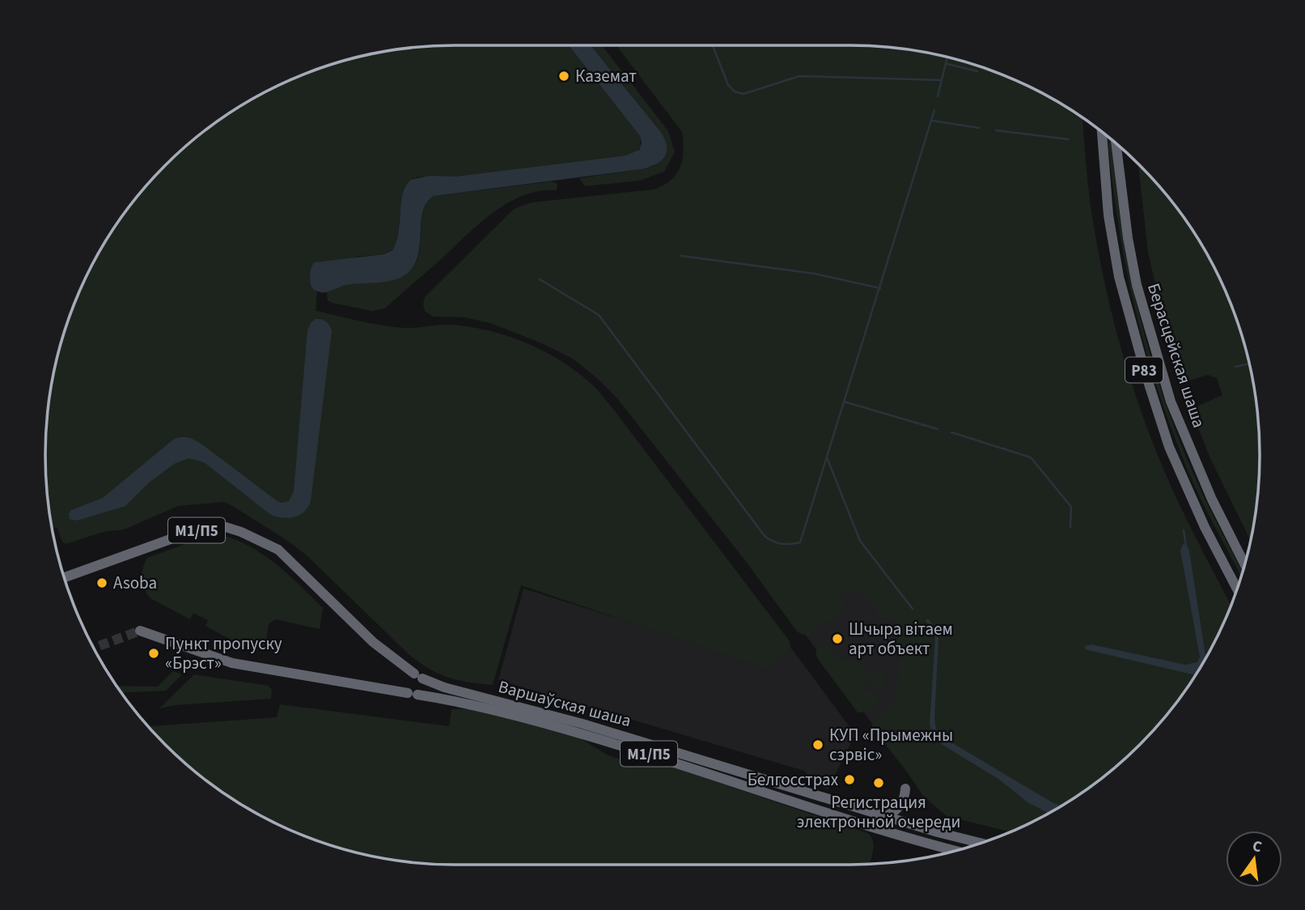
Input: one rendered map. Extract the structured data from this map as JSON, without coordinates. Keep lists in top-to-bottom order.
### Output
{
  "streets": {
    "highway": [
      "Берасцейская шаша",
      "Р83",
      "М1/П5",
      "Варшаўская шаша"
    ]
  },
  "places": [
    "Каземат",
    "Asoba",
    "Шчыра вiтаем арт объект",
    "Пункт пропуску «Брэст»",
    "КУП «Прымежны сэрвіс»",
    "Белгосстрах",
    "Регистрация электронной очереди"
  ],
  "north": "top"
}
